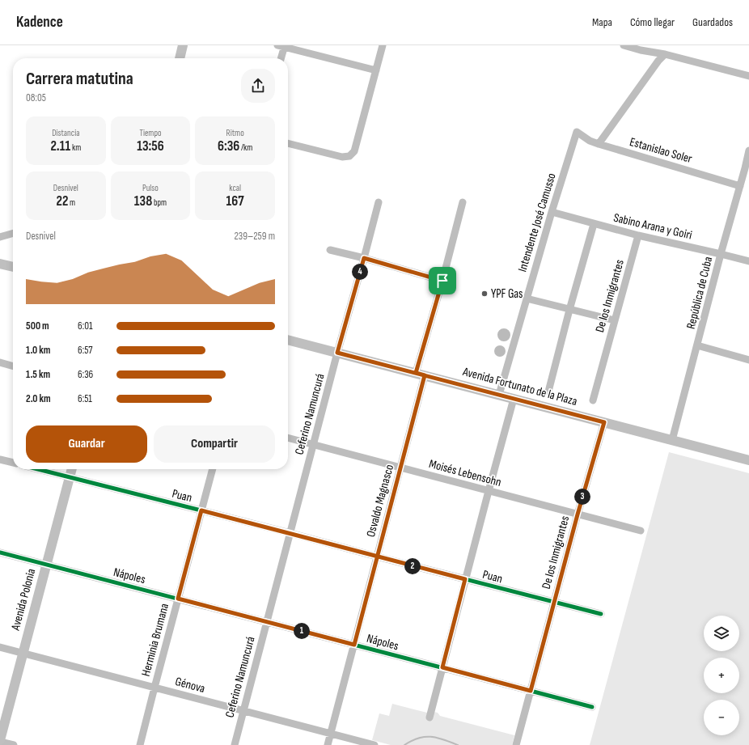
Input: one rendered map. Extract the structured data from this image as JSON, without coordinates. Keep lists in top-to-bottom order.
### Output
{
  "streets": {
    "main road": ["Avenida Fortunato de la Plaza", "Avenida Polonia"],
    "street": [
      "Estanislao Soler",
      "Intendente José Camusso",
      "Sabino Arana y Goiri",
      "República de Cuba",
      "De los Inmigrantes",
      "Ceferino Namuncurá",
      "Moisés Lebensohn",
      "Puan",
      "Osvaldo Magnasco",
      "Nápoles",
      "Herminia Brumana",
      "Génova"
    ]
  },
  "crossings": [
    ["Estanislao Soler", "Intendente José Camusso"],
    ["Estanislao Soler", "República de Cuba"],
    ["Intendente José Camusso", "Sabino Arana y Goiri"],
    ["Intendente José Camusso", "Avenida Fortunato de la Plaza"],
    ["Sabino Arana y Goiri", "República de Cuba"],
    ["Sabino Arana y Goiri", "De los Inmigrantes"],
    ["República de Cuba", "Avenida Fortunato de la Plaza"],
    ["De los Inmigrantes", "Avenida Fortunato de la Plaza"],
    ["De los Inmigrantes", "Moisés Lebensohn"],
    ["De los Inmigrantes", "Puan"],
    ["De los Inmigrantes", "Nápoles"],
    ["Avenida Fortunato de la Plaza", "Ceferino Namuncurá"],
    ["Avenida Fortunato de la Plaza", "Osvaldo Magnasco"],
    ["Ceferino Namuncurá", "Moisés Lebensohn"],
    ["Ceferino Namuncurá", "Puan"],
    ["Ceferino Namuncurá", "Nápoles"],
    ["Ceferino Namuncurá", "Génova"],
    ["Moisés Lebensohn", "Osvaldo Magnasco"],
    ["Puan", "Osvaldo Magnasco"],
    ["Puan", "Avenida Polonia"],
    ["Puan", "Herminia Brumana"],
    ["Osvaldo Magnasco", "Nápoles"],
    ["Osvaldo Magnasco", "Génova"],
    ["Nápoles", "Avenida Polonia"],
    ["Nápoles", "Herminia Brumana"],
    ["Avenida Polonia", "Génova"],
    ["Herminia Brumana", "Génova"]
  ],
  "places": ["YPF Gas"],
  "page": {
    "header": "Kadence",
    "nav": ["Mapa", "Cómo llegar", "Guardados"],
    "heading": ["Carrera matutina", "08:05"],
    "stats": [
      ["Distancia", "2.11 km"],
      ["Tiempo", "13:56"],
      ["Ritmo", "6:36 /km"],
      ["Desnivel", "22 m"],
      ["Pulso", "138 bpm"],
      ["kcal", "167"]
    ],
    "chart": ["Desnivel", "239–259 m"],
    "pins": [
      "4",
      "3",
      "2",
      "1"
    ],
    "list": [
      {
        "name": "500 m",
        "note": "6:01"
      },
      {
        "name": "1.0 km",
        "note": "6:57"
      },
      {
        "name": "1.5 km",
        "note": "6:36"
      },
      {
        "name": "2.0 km",
        "note": "6:51"
      }
    ],
    "buttons": ["Guardar", "Compartir"],
    "map_buttons": ["+", "−"]
  }
}
